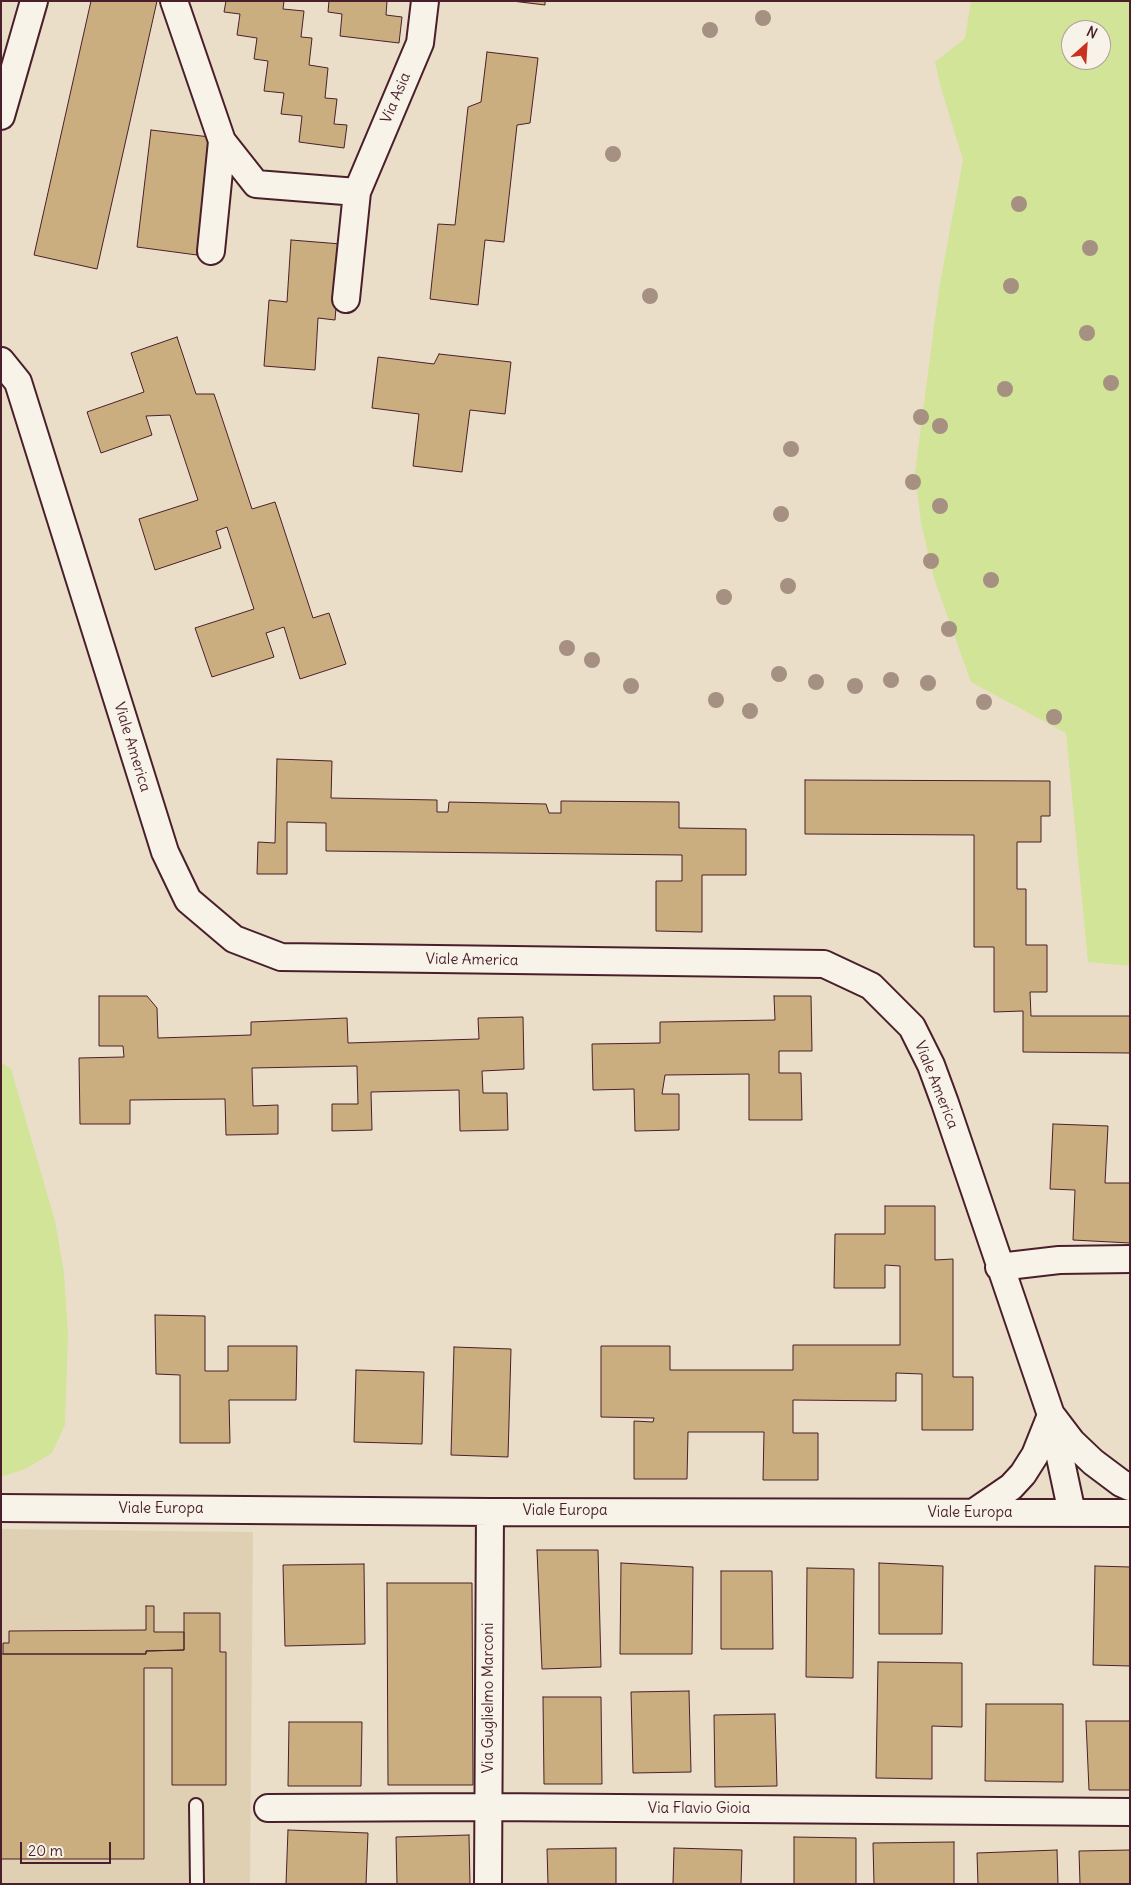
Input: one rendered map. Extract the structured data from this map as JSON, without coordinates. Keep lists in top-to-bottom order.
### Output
{
  "streets": {
    "street": [
      "Via Asia",
      "Viale America",
      "Viale Europa",
      "Via Guglielmo Marconi",
      "Via Flavio Gioia"
    ]
  },
  "crossings": [
    ["Viale America", "Viale Europa"],
    ["Viale Europa", "Via Guglielmo Marconi"],
    ["Via Guglielmo Marconi", "Via Flavio Gioia"]
  ],
  "scale_bar": "20 m",
  "north": "top right"
}
